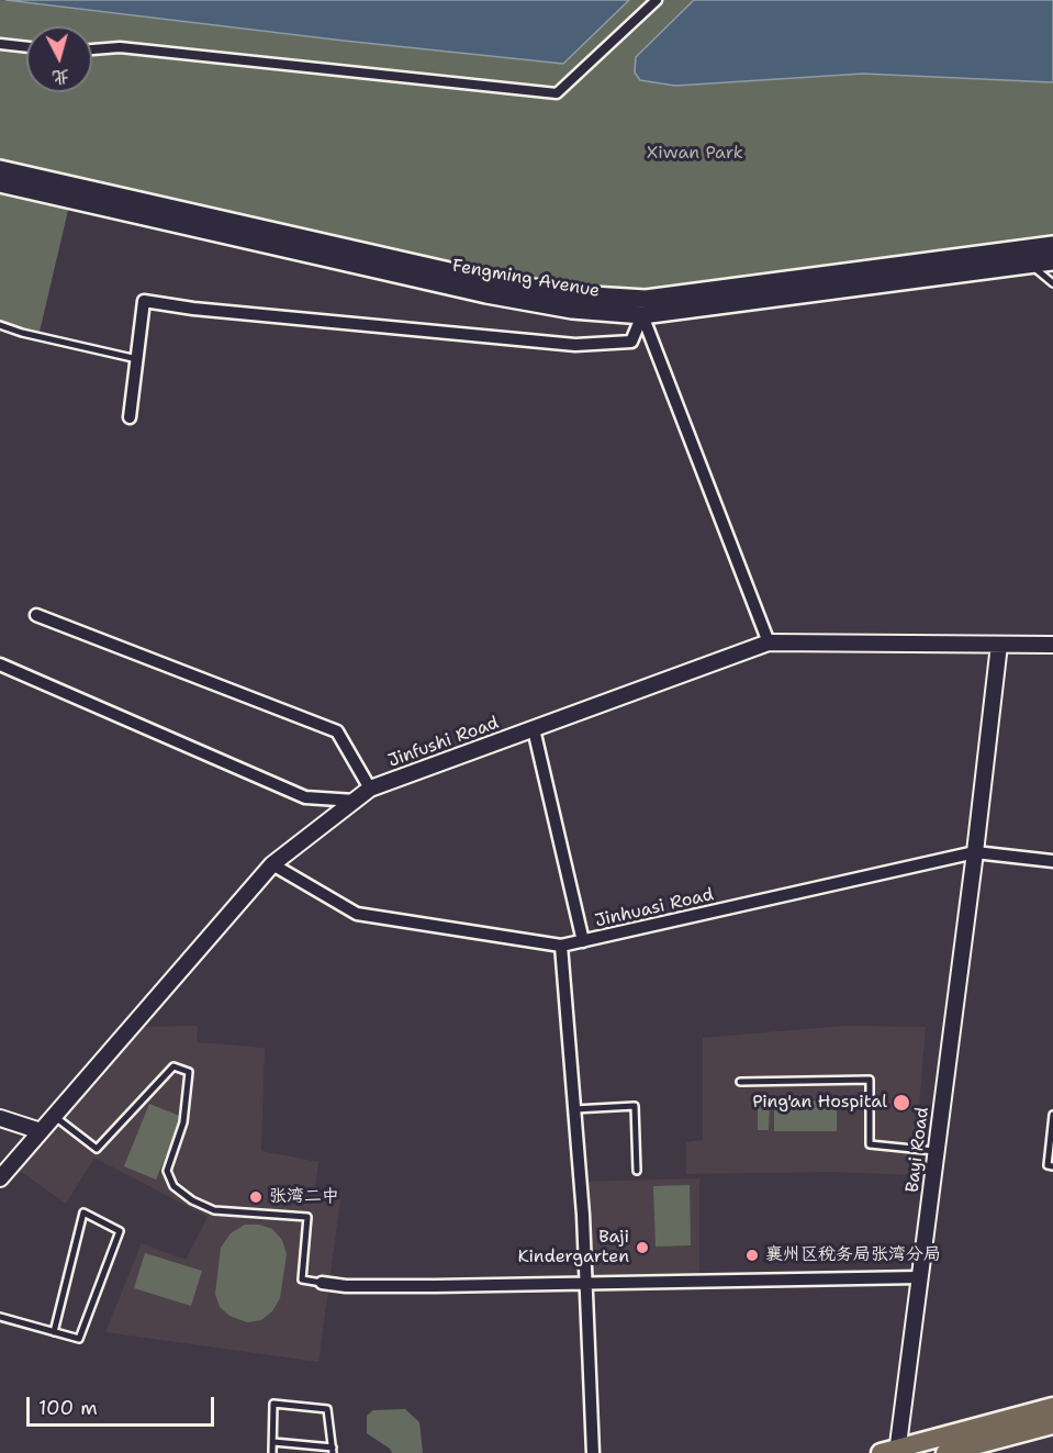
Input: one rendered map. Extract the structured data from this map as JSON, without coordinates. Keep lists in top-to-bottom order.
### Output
{
  "streets": {
    "main road": ["Fengming Avenue"],
    "street": ["Jinfushi Road", "Jinhuasi Road", "Bayi Road"]
  },
  "crossings": [
    ["Jinfushi Road", "Jinhuasi Road"],
    ["Jinfushi Road", "Bayi Road"],
    ["Jinhuasi Road", "Bayi Road"]
  ],
  "parks": ["Xiwan Park"],
  "places": [
    "Ping'an Hospital",
    "张湾二中",
    "Baji Kindergarten",
    "襄州区税务局张湾分局"
  ],
  "scale_bar": "100 m",
  "north": "bottom"
}
